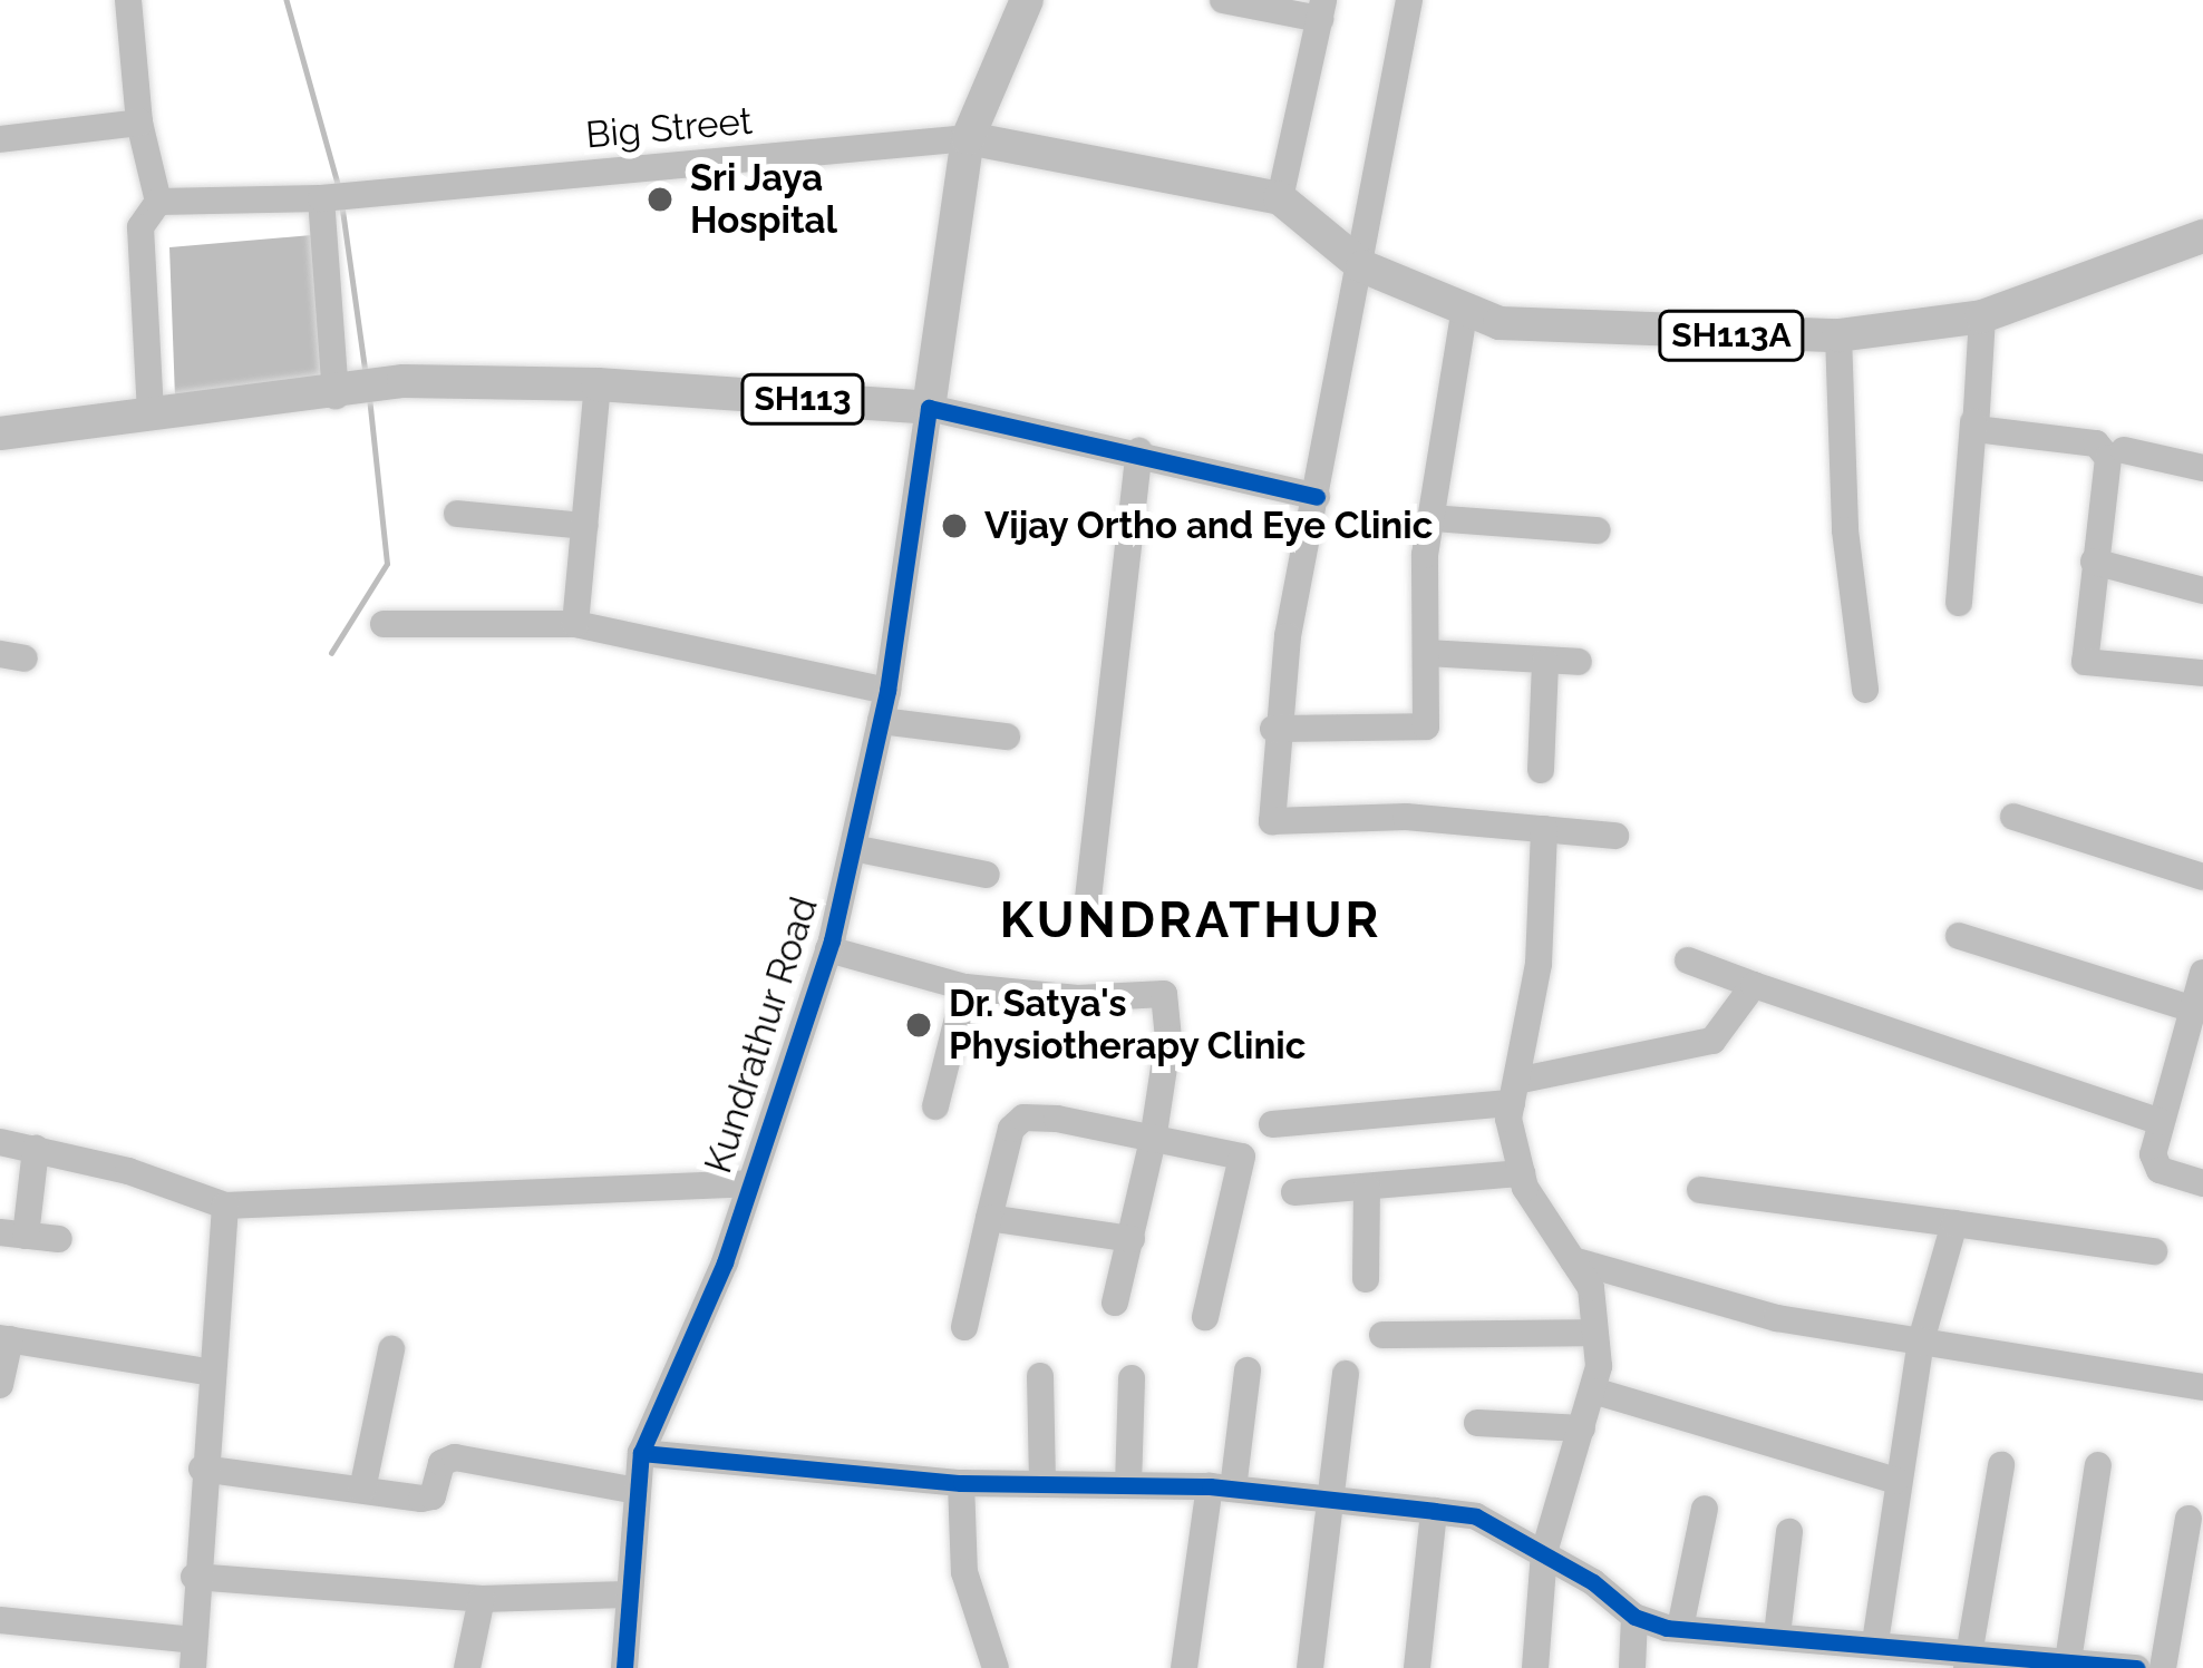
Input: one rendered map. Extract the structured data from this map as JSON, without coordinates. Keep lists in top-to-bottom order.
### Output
{
  "streets": {
    "main road": ["SH113A", "SH113"],
    "street": ["Big Street", "Kundrathur Road"]
  },
  "crossings": [
    ["Big Street", "SH113A"],
    ["SH113", "Kundrathur Road"]
  ],
  "districts": ["KUNDRATHUR"],
  "places": ["Sri Jaya Hospital", "Vijay Ortho and Eye Clinic", "Dr. Satya's Physiotherapy Clinic"]
}
